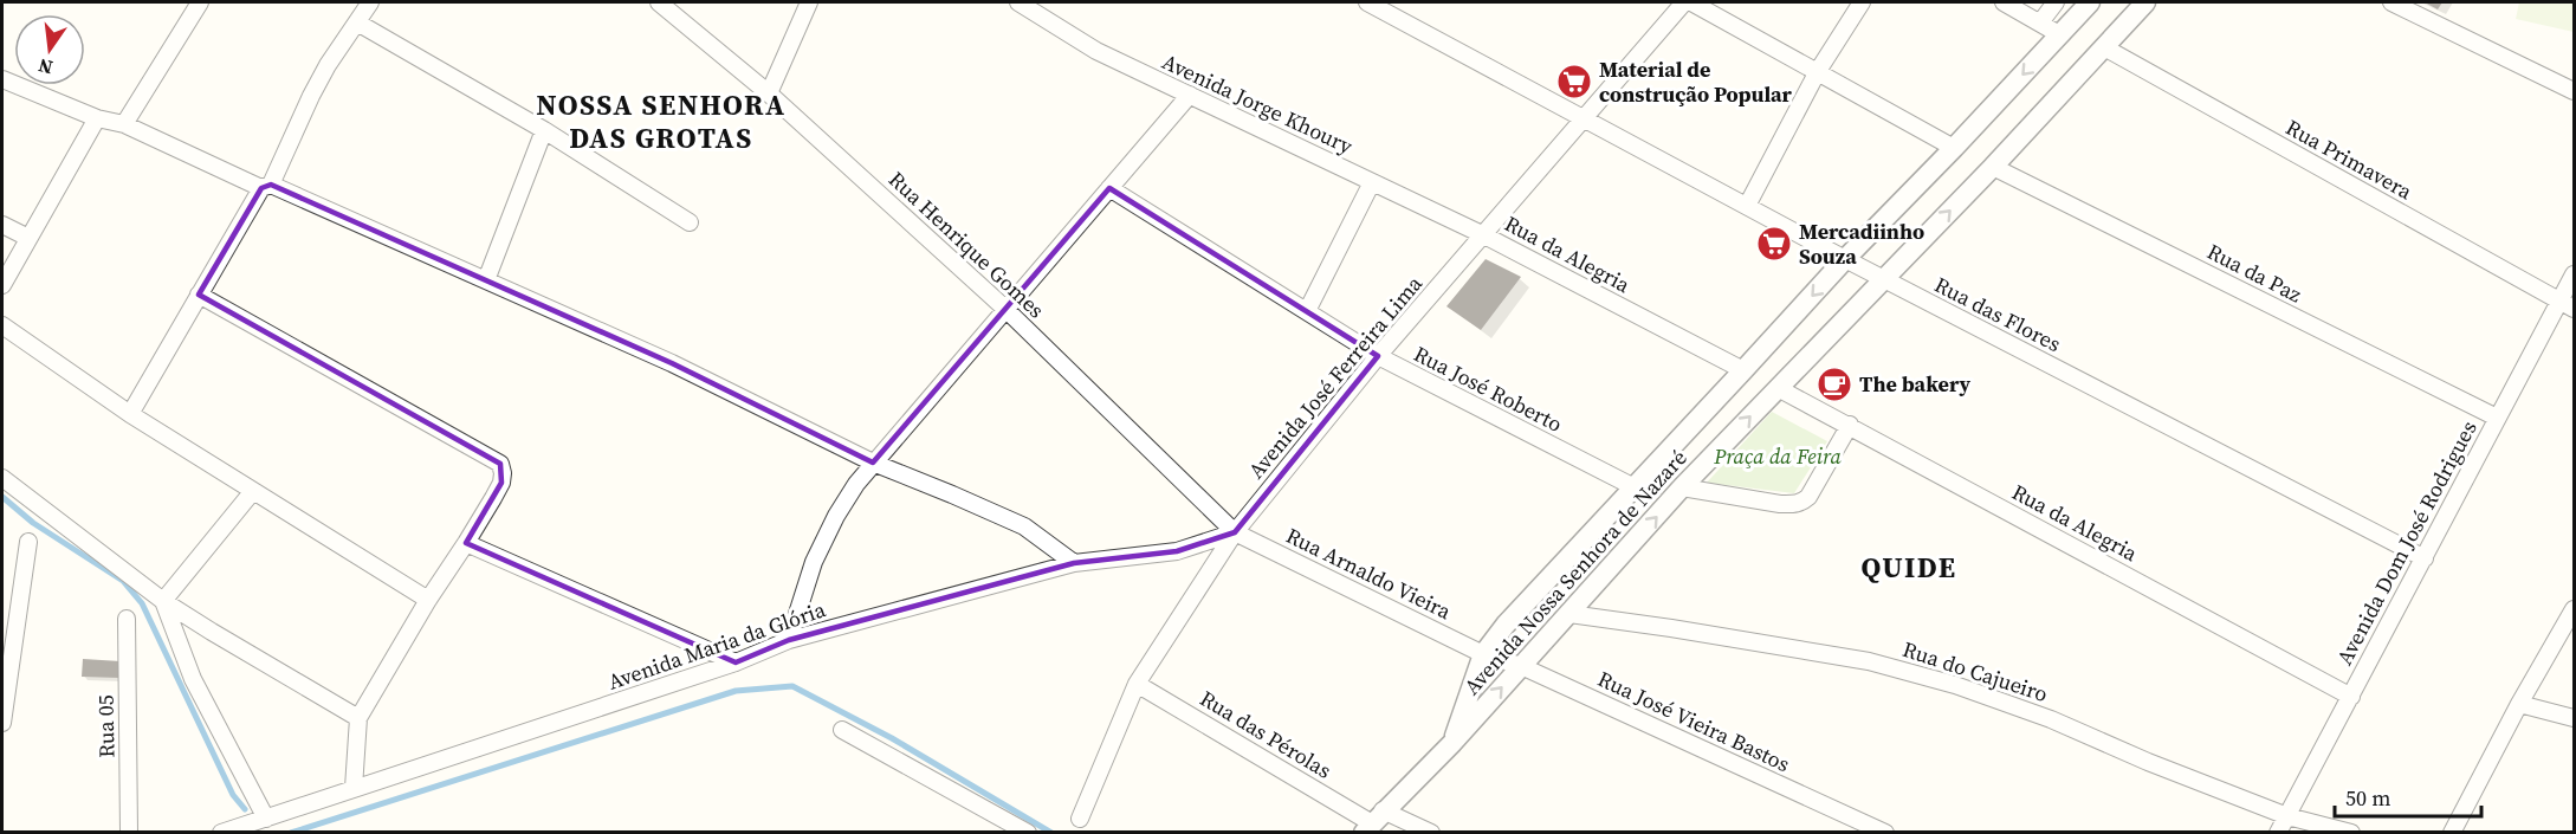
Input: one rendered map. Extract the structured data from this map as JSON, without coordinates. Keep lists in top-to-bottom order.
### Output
{
  "streets": {
    "street": [
      "Avenida Jorge Khoury",
      "Rua Primavera",
      "Rua Henrique Gomes",
      "Rua da Alegria",
      "Rua da Paz",
      "Rua das Flores",
      "Avenida José Ferreira Lima",
      "Rua José Roberto",
      "Avenida Dom José Rodrigues",
      "Avenida Nossa Senhora de Nazaré",
      "Rua Arnaldo Vieira",
      "Avenida Maria da Glória",
      "Rua do Cajueiro",
      "Rua José Vieira Bastos",
      "Rua 05",
      "Rua das Pérolas"
    ]
  },
  "crossings": [
    ["Avenida Jorge Khoury", "Rua da Alegria"],
    ["Avenida Jorge Khoury", "Avenida José Ferreira Lima"],
    ["Rua Primavera", "Avenida Dom José Rodrigues"],
    ["Rua Primavera", "Avenida Nossa Senhora de Nazaré"],
    ["Rua Henrique Gomes", "Avenida José Ferreira Lima"],
    ["Rua Henrique Gomes", "Rua Arnaldo Vieira"],
    ["Rua Henrique Gomes", "Avenida Maria da Glória"],
    ["Rua da Alegria", "Avenida José Ferreira Lima"],
    ["Rua da Alegria", "Avenida Dom José Rodrigues"],
    ["Rua da Alegria", "Avenida Nossa Senhora de Nazaré"],
    ["Rua da Paz", "Avenida Dom José Rodrigues"],
    ["Rua da Paz", "Avenida Nossa Senhora de Nazaré"],
    ["Rua das Flores", "Avenida José Ferreira Lima"],
    ["Rua das Flores", "Avenida Dom José Rodrigues"],
    ["Rua das Flores", "Avenida Nossa Senhora de Nazaré"],
    ["Avenida José Ferreira Lima", "Rua José Roberto"],
    ["Avenida José Ferreira Lima", "Rua Arnaldo Vieira"],
    ["Avenida José Ferreira Lima", "Avenida Maria da Glória"],
    ["Avenida José Ferreira Lima", "Rua das Pérolas"],
    ["Rua José Roberto", "Avenida Nossa Senhora de Nazaré"],
    ["Avenida Dom José Rodrigues", "Rua do Cajueiro"],
    ["Avenida Nossa Senhora de Nazaré", "Rua Arnaldo Vieira"],
    ["Avenida Nossa Senhora de Nazaré", "Rua do Cajueiro"],
    ["Avenida Nossa Senhora de Nazaré", "Rua José Vieira Bastos"],
    ["Avenida Nossa Senhora de Nazaré", "Rua das Pérolas"],
    ["Rua Arnaldo Vieira", "Avenida Maria da Glória"],
    ["Rua Arnaldo Vieira", "Rua José Vieira Bastos"]
  ],
  "districts": ["NOSSA SENHORA DAS GROTAS", "QUIDE"],
  "parks": ["Praça da Feira"],
  "places": {
    "supermarket": ["Material de construção Popular", "Mercadiinho Souza"],
    "cafe": ["The bakery"]
  },
  "scale_bar": "50 m",
  "north": "bottom"
}
